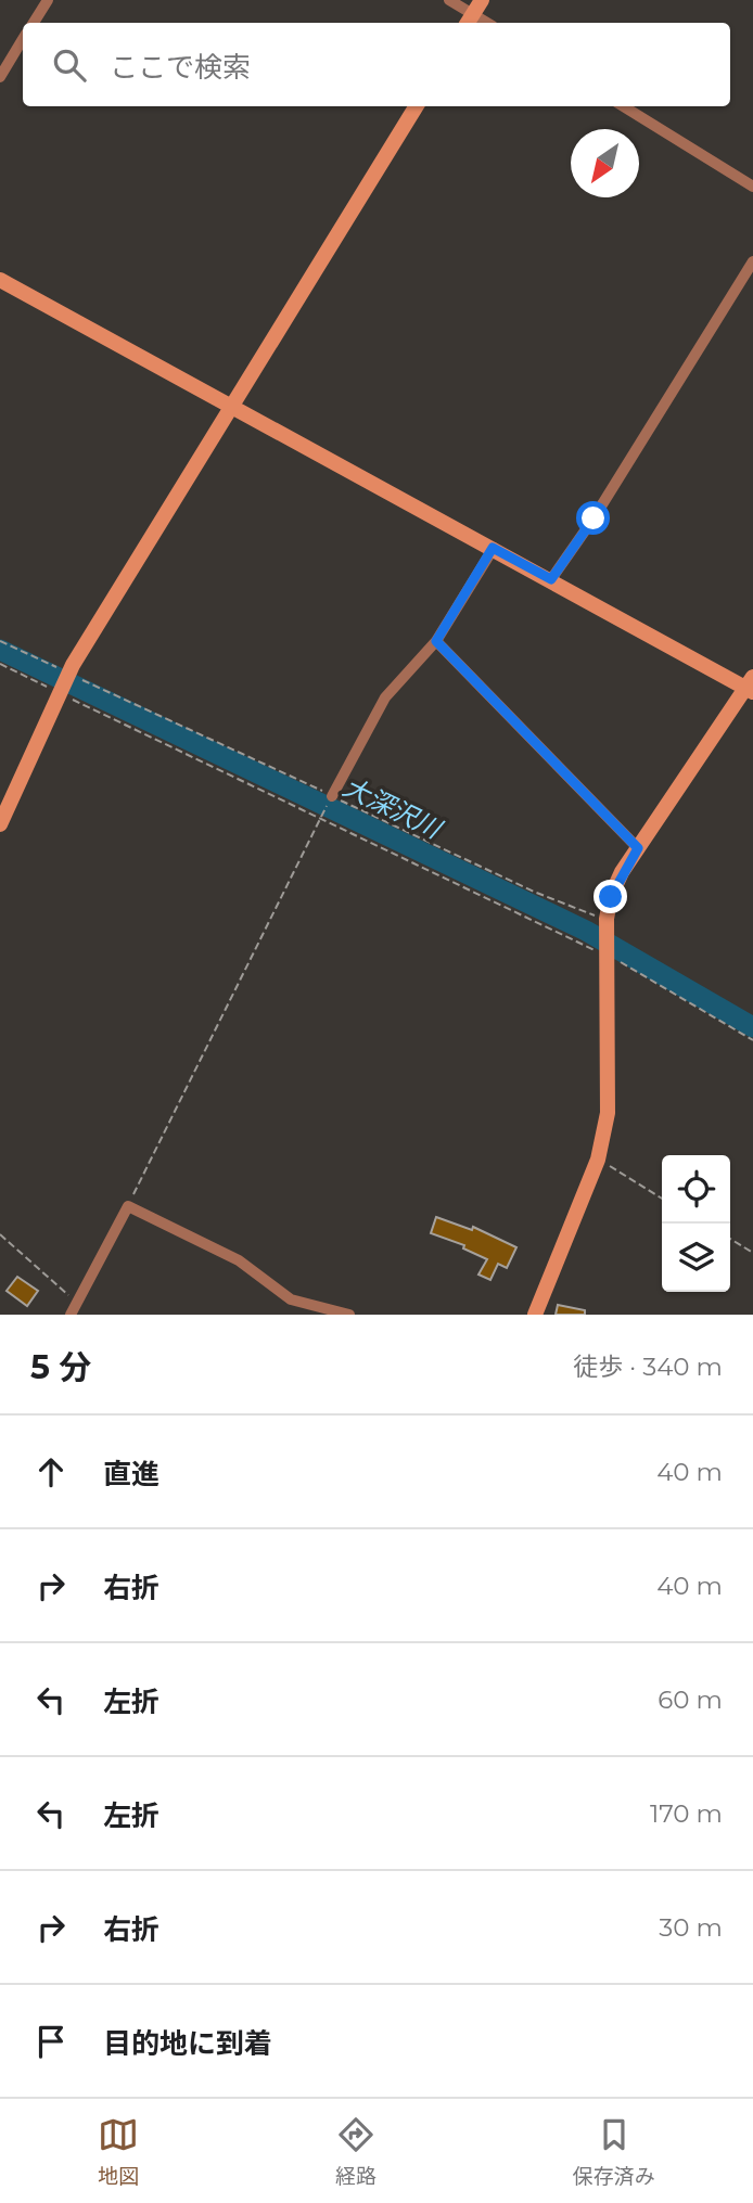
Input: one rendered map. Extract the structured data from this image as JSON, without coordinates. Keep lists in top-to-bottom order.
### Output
{
  "water": ["大深沢川"],
  "north": "bottom left",
  "page": {
    "search": "ここで検索",
    "heading": ["5 分", "徒歩 · 340 m"],
    "list": [
      ["直進", "40 m"],
      ["右折", "40 m"],
      ["左折", "60 m"],
      ["左折", "170 m"],
      ["右折", "30 m"],
      "目的地に到着"
    ],
    "nav": ["地図", "経路", "保存済み"]
  }
}
